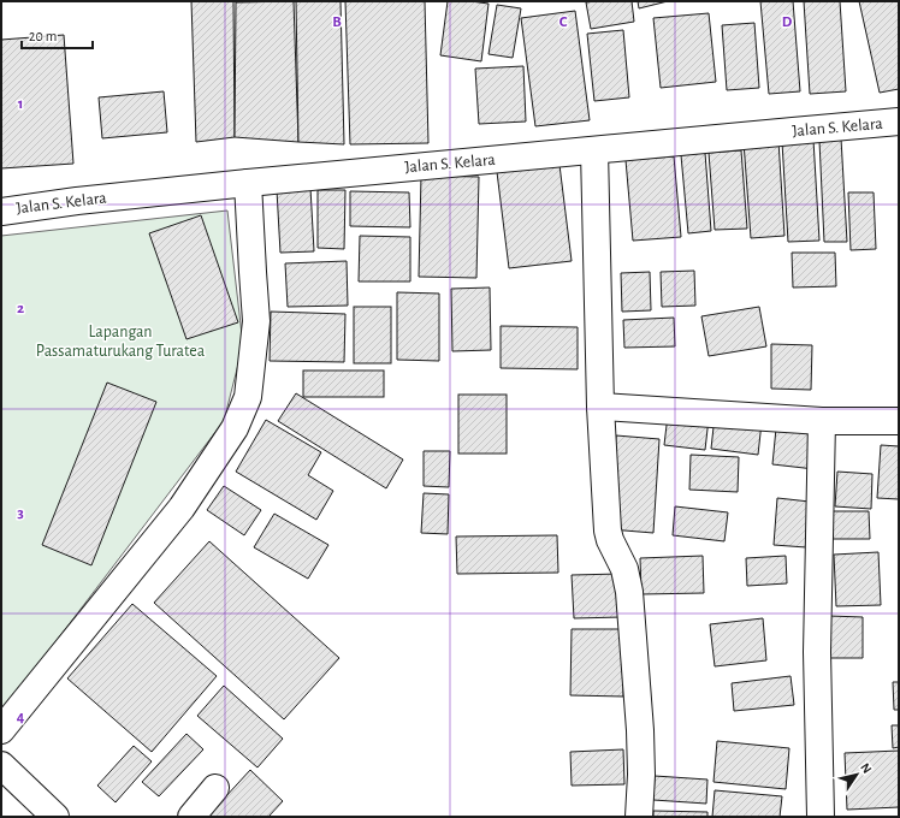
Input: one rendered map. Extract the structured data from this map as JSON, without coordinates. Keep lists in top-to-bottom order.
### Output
{
  "streets": {
    "main road": ["Jalan S. Kelara"]
  },
  "parks": ["Lapangan Passamaturukang Turatea"],
  "scale_bar": "20 m",
  "north": "top right",
  "grid": {
    "columns": ["B", "C", "D"],
    "rows": [
      "1",
      "2",
      "3",
      "4"
    ]
  }
}
